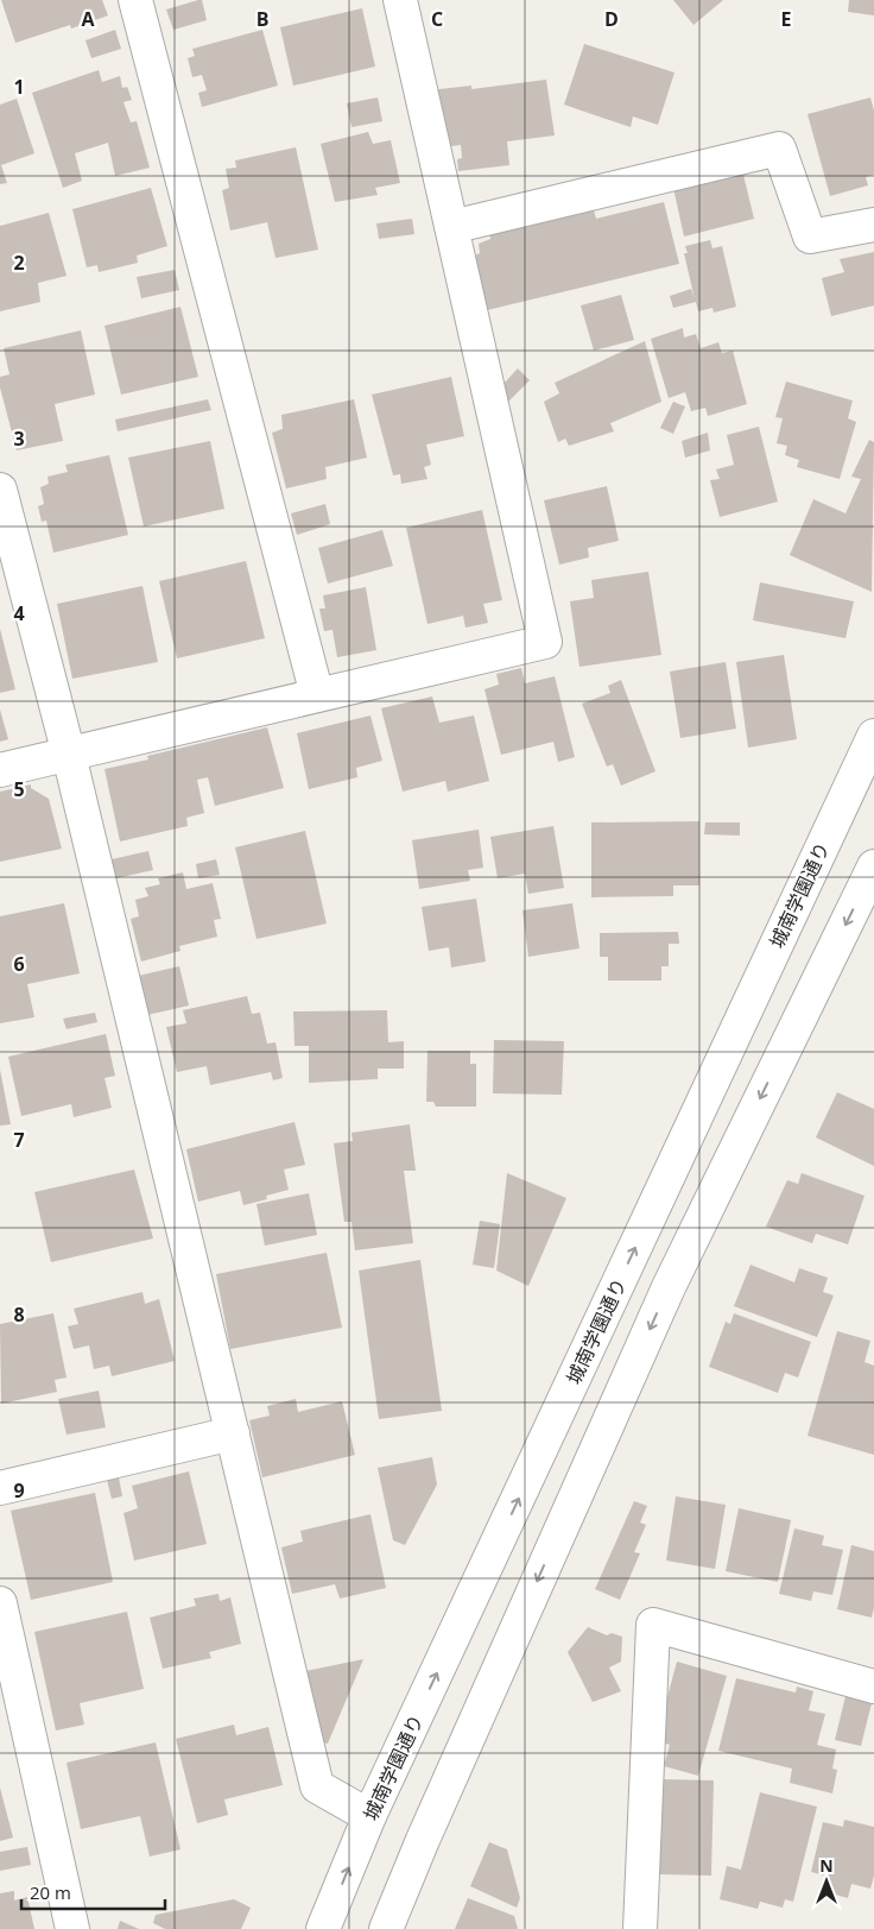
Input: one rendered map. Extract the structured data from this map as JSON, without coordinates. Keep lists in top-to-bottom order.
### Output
{
  "streets": {
    "street": ["城南学園通り"]
  },
  "scale_bar": "20 m",
  "north": "top",
  "grid": {
    "columns": [
      "A",
      "B",
      "C",
      "D",
      "E"
    ],
    "rows": [
      "1",
      "2",
      "3",
      "4",
      "5",
      "6",
      "7",
      "8",
      "9"
    ]
  }
}
